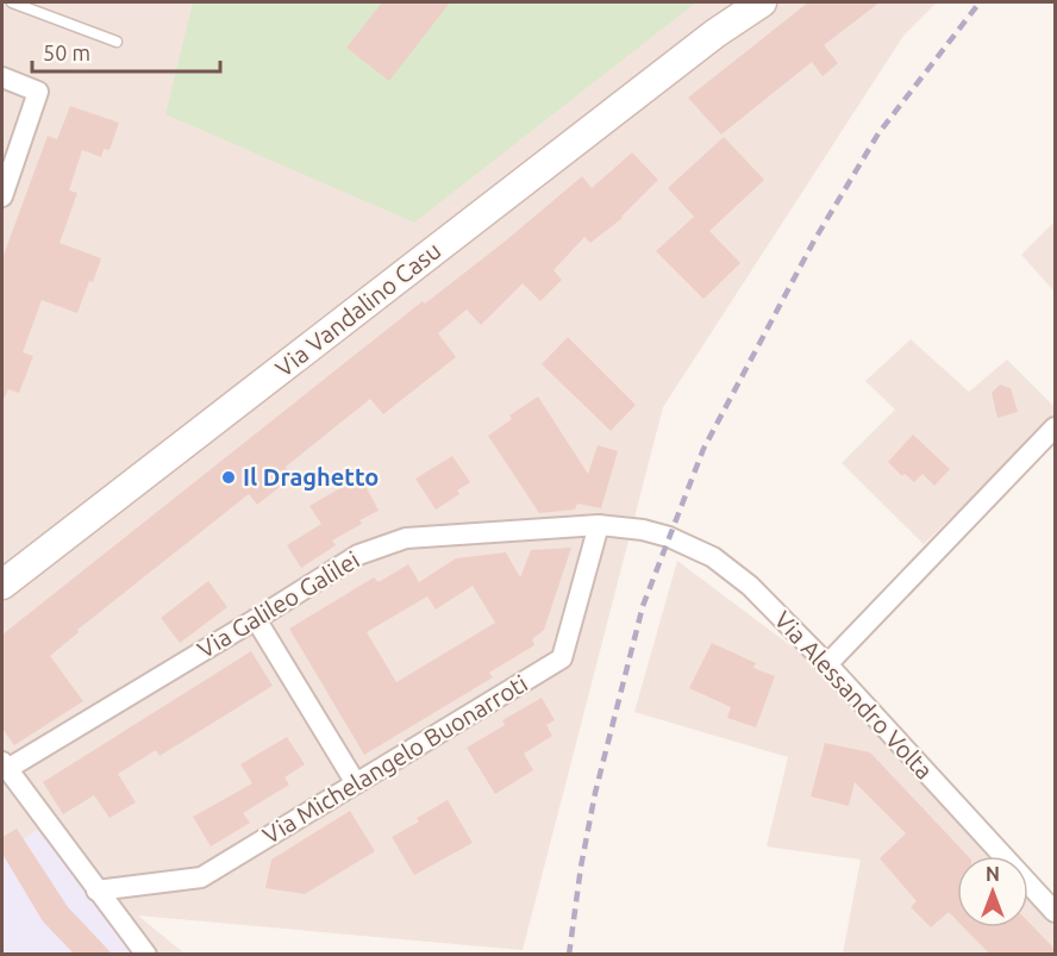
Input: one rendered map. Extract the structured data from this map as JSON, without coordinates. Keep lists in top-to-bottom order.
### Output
{
  "streets": {
    "main road": ["Via Vandalino Casu"],
    "street": ["Via Galileo Galilei", "Via Alessandro Volta", "Via Michelangelo Buonarroti"]
  },
  "crossings": [
    ["Via Galileo Galilei", "Via Alessandro Volta"],
    ["Via Galileo Galilei", "Via Michelangelo Buonarroti"]
  ],
  "places": ["Il Draghetto"],
  "scale_bar": "50 m",
  "north": "top"
}
